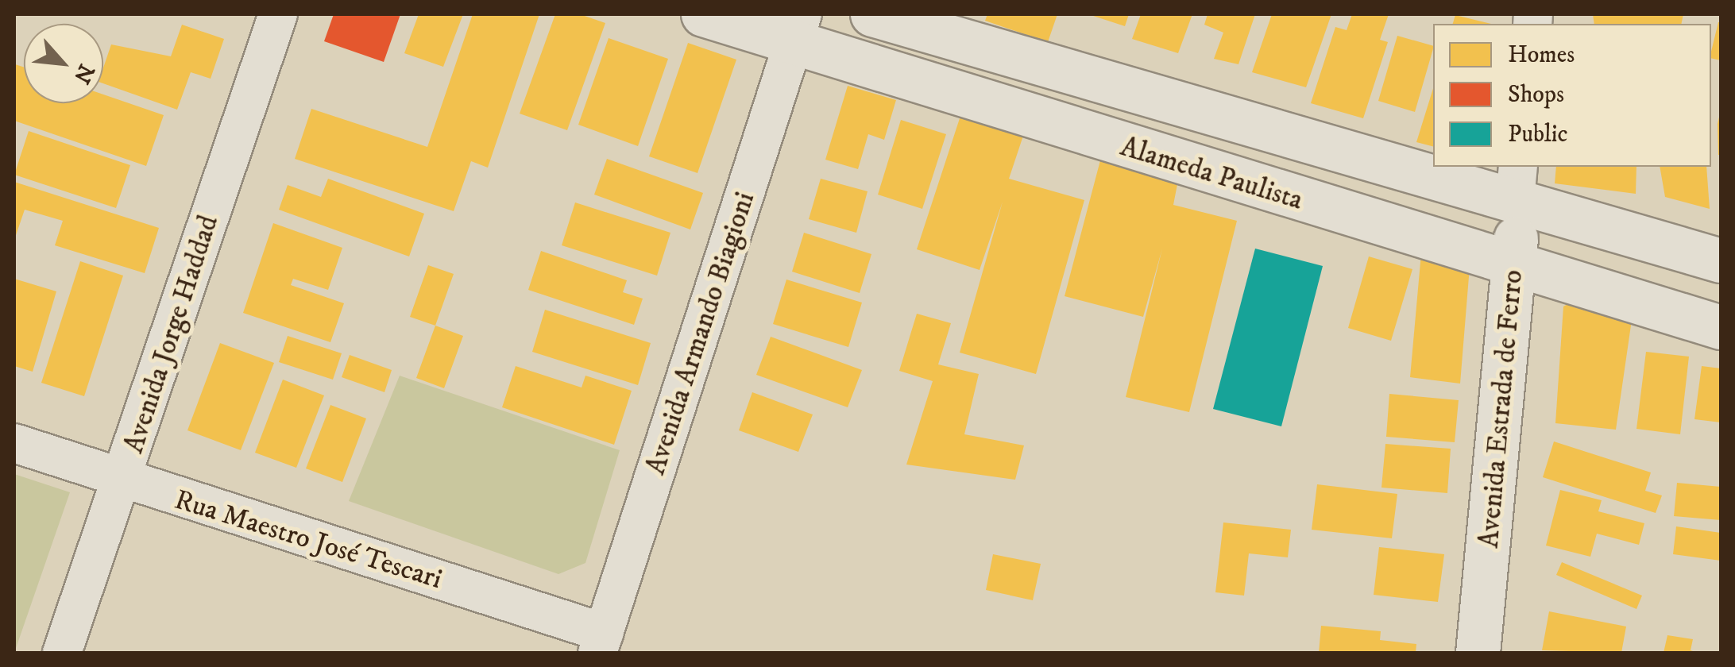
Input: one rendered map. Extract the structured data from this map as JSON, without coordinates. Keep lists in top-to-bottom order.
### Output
{
  "streets": {
    "main road": ["Alameda Paulista", "Avenida Estrada de Ferro"],
    "street": ["Avenida Armando Biagioni", "Avenida Jorge Haddad", "Rua Maestro José Tescari"]
  },
  "crossings": [
    ["Alameda Paulista", "Avenida Armando Biagioni"],
    ["Alameda Paulista", "Avenida Estrada de Ferro"],
    ["Avenida Armando Biagioni", "Rua Maestro José Tescari"],
    ["Avenida Jorge Haddad", "Rua Maestro José Tescari"]
  ],
  "legend": ["Homes", "Shops", "Public"],
  "north": "bottom right"
}
